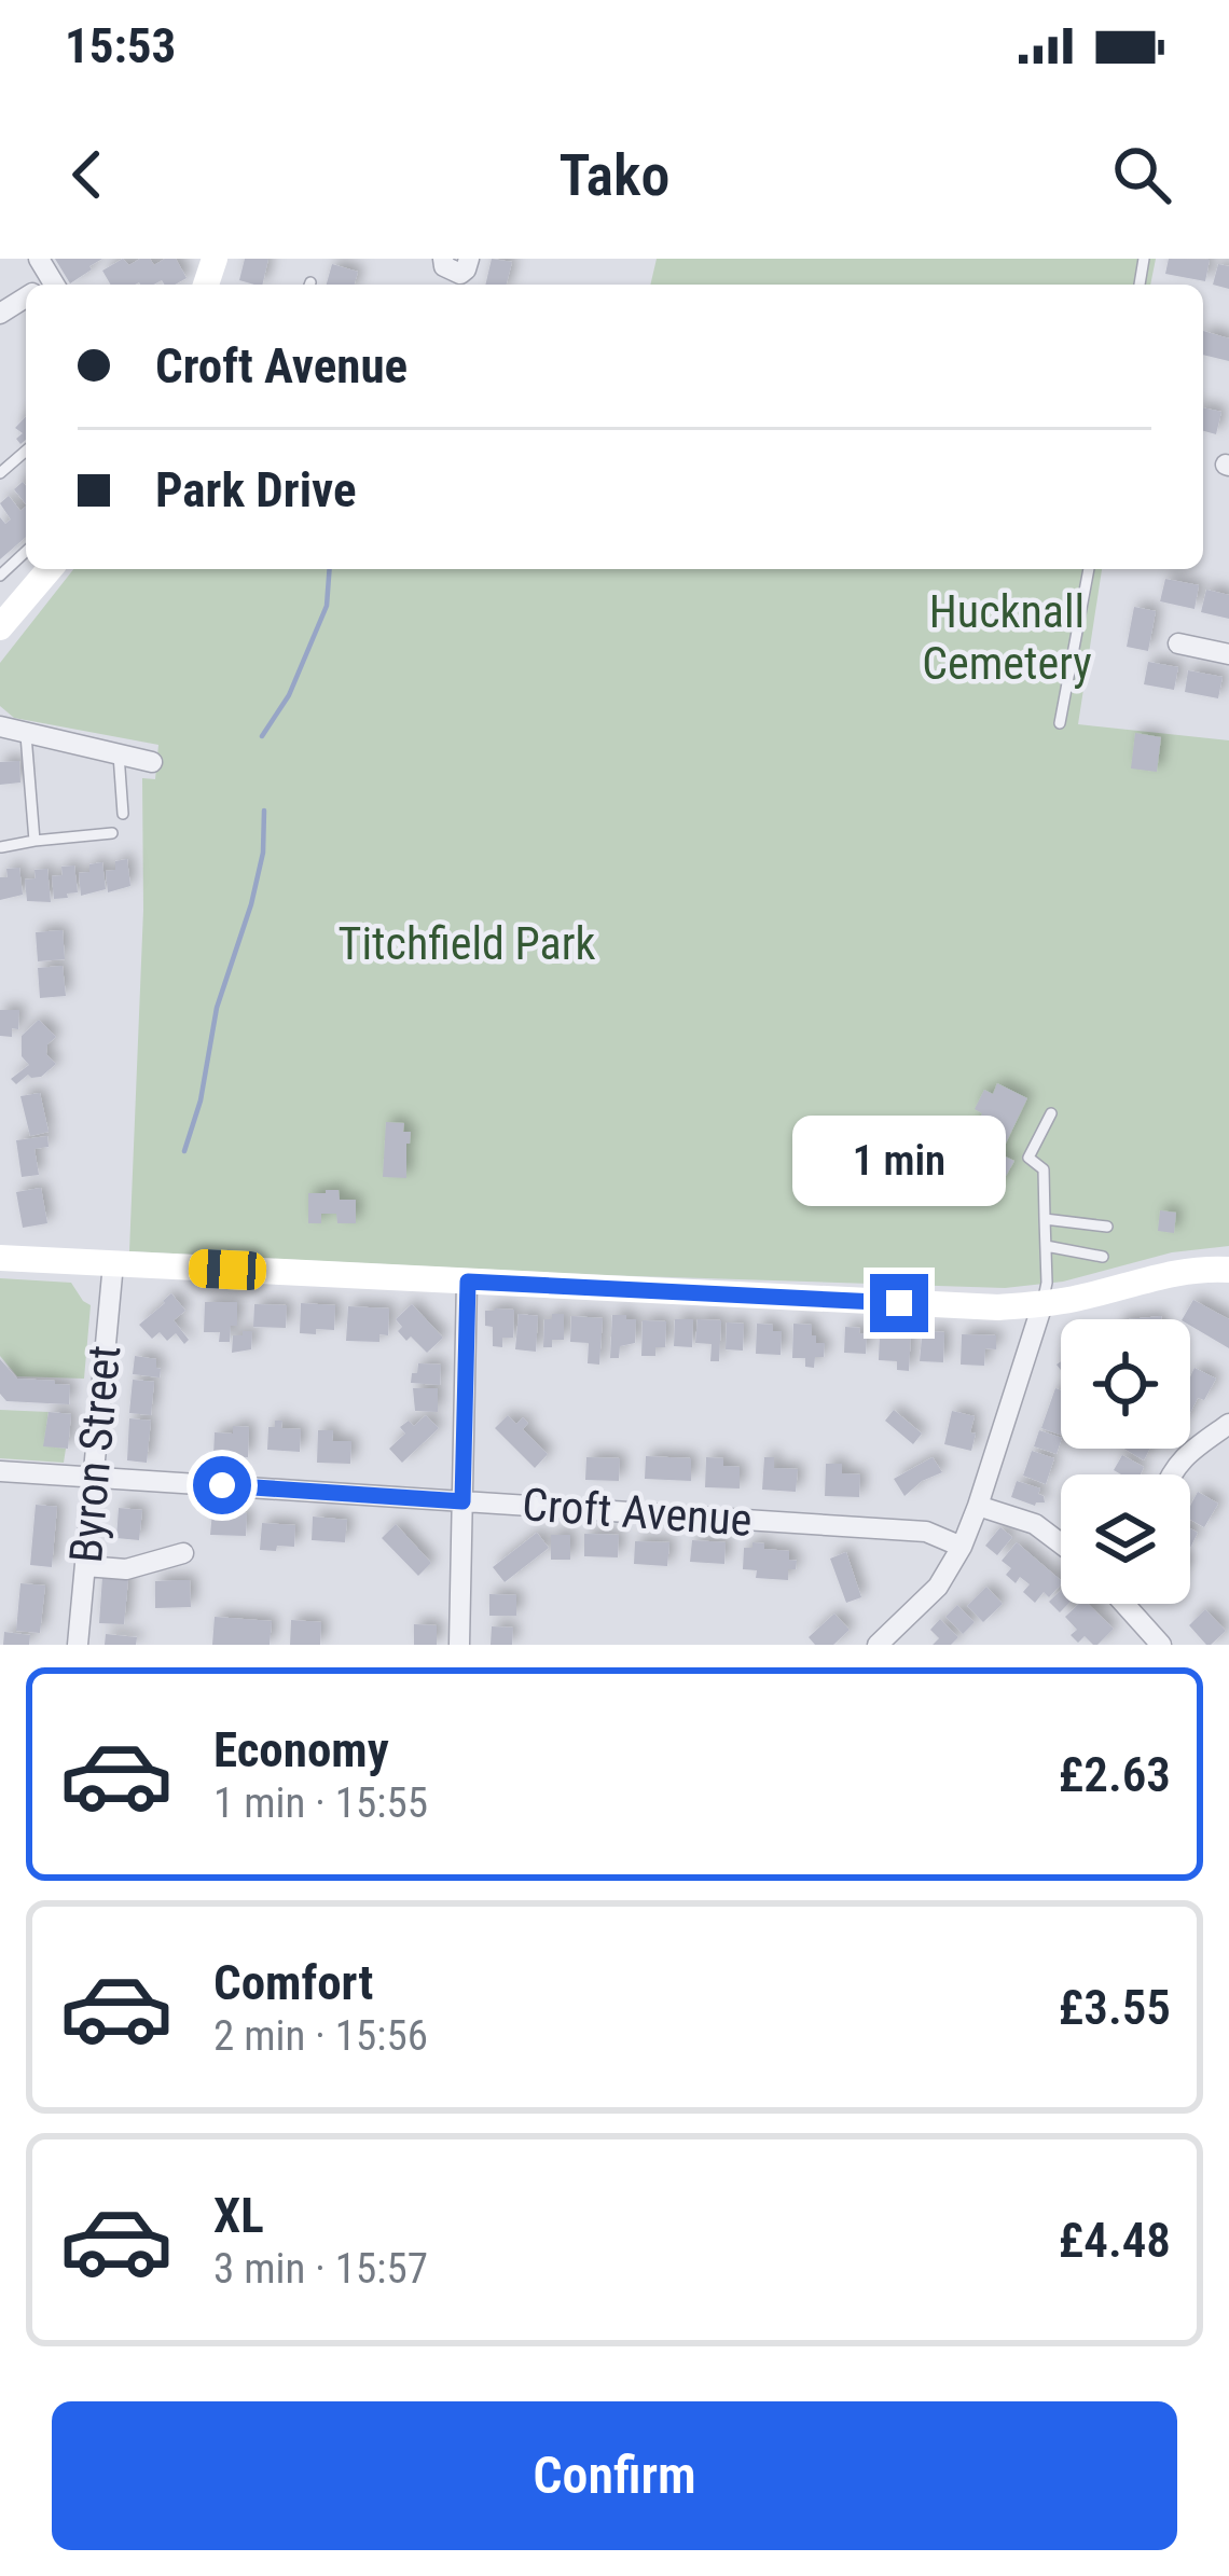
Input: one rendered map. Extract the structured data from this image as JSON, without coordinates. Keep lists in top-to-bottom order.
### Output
{
  "streets": {
    "street": ["Byron Street", "Croft Avenue"]
  },
  "crossings": [
    ["Byron Street", "Croft Avenue"]
  ],
  "parks": ["Hucknall Cemetery", "Titchfield Park"],
  "page": {
    "status": "15:53",
    "header": "Tako",
    "banner": ["Croft Avenue", "Park Drive"],
    "bubble": "1 min",
    "list": [
      {
        "name": "Economy",
        "note": "1 min · 15:55",
        "value": "£2.63"
      },
      {
        "name": "Comfort",
        "note": "2 min · 15:56",
        "value": "£3.55"
      },
      {
        "name": "XL",
        "note": "3 min · 15:57",
        "value": "£4.48"
      }
    ],
    "buttons": "Confirm"
  }
}
